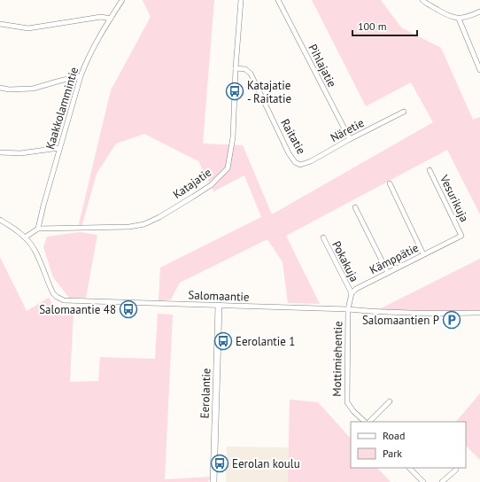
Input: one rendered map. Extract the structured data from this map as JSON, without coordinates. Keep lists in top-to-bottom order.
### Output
{
  "streets": {
    "street": [
      "Pihlajatie",
      "Kaakkolammintie",
      "Näretie",
      "Raitatie",
      "Katajatie",
      "Vesurikuja",
      "Kämppätie",
      "Pokakuja",
      "Salomaantie",
      "Mottimiehentie",
      "Eerolantie"
    ]
  },
  "crossings": [
    ["Pihlajatie", "Näretie"],
    ["Kaakkolammintie", "Katajatie"],
    ["Näretie", "Raitatie"],
    ["Raitatie", "Katajatie"],
    ["Vesurikuja", "Kämppätie"],
    ["Kämppätie", "Pokakuja"],
    ["Salomaantie", "Mottimiehentie"],
    ["Salomaantie", "Eerolantie"]
  ],
  "places": {
    "bus stop": [
      "Katajatie - Raitatie",
      "Salomaantie 48",
      "Eerolantie 1",
      "Eerolan koulu"
    ],
    "parking": ["Salomaantien P"]
  },
  "legend": ["Road", "Park"],
  "scale_bar": "100 m"
}
